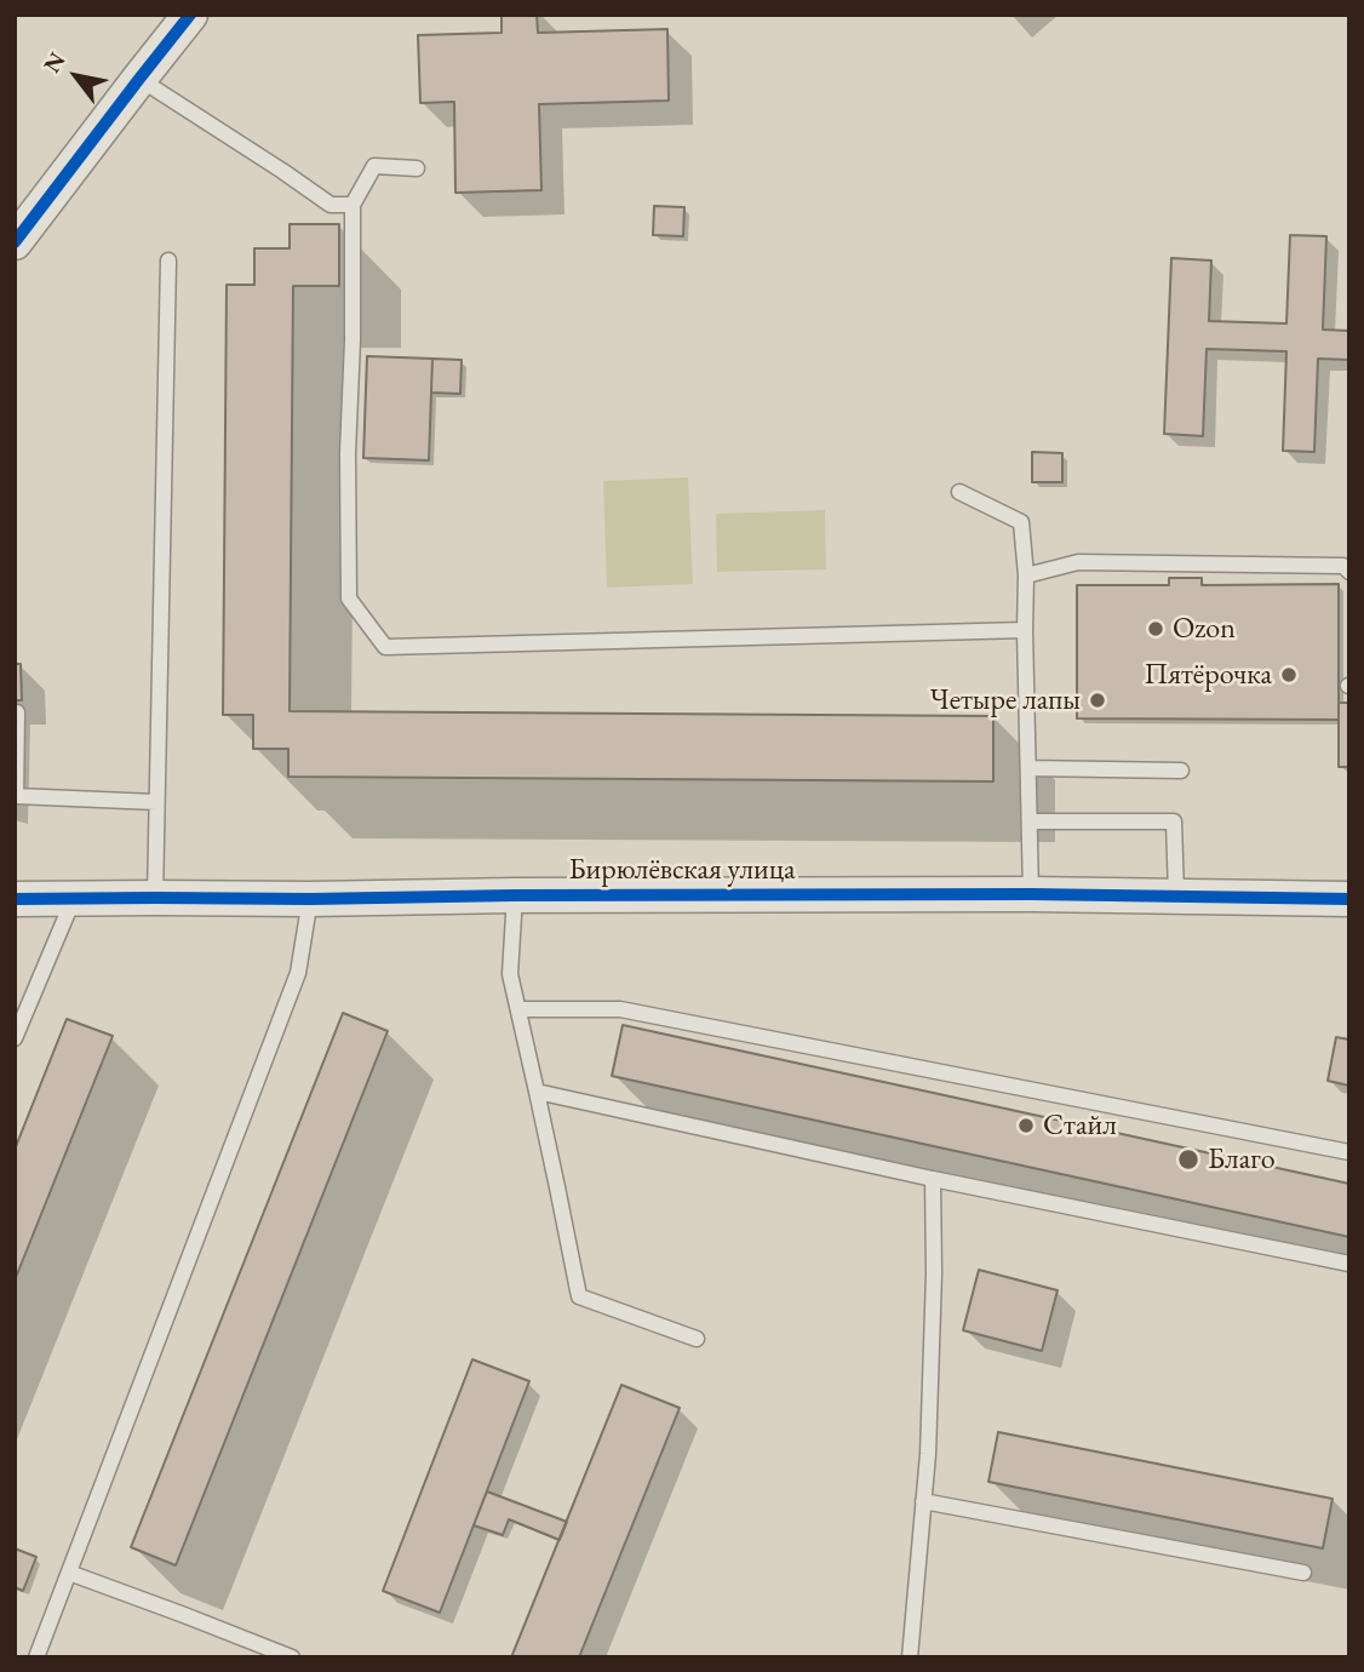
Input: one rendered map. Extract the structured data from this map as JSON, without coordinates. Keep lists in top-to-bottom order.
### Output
{
  "streets": {
    "street": ["Бирюлёвская улица"]
  },
  "places": [
    "Ozon",
    "Пятёрочка",
    "Четыре лапы",
    "Стайл",
    "Благо"
  ],
  "north": "top left"
}
